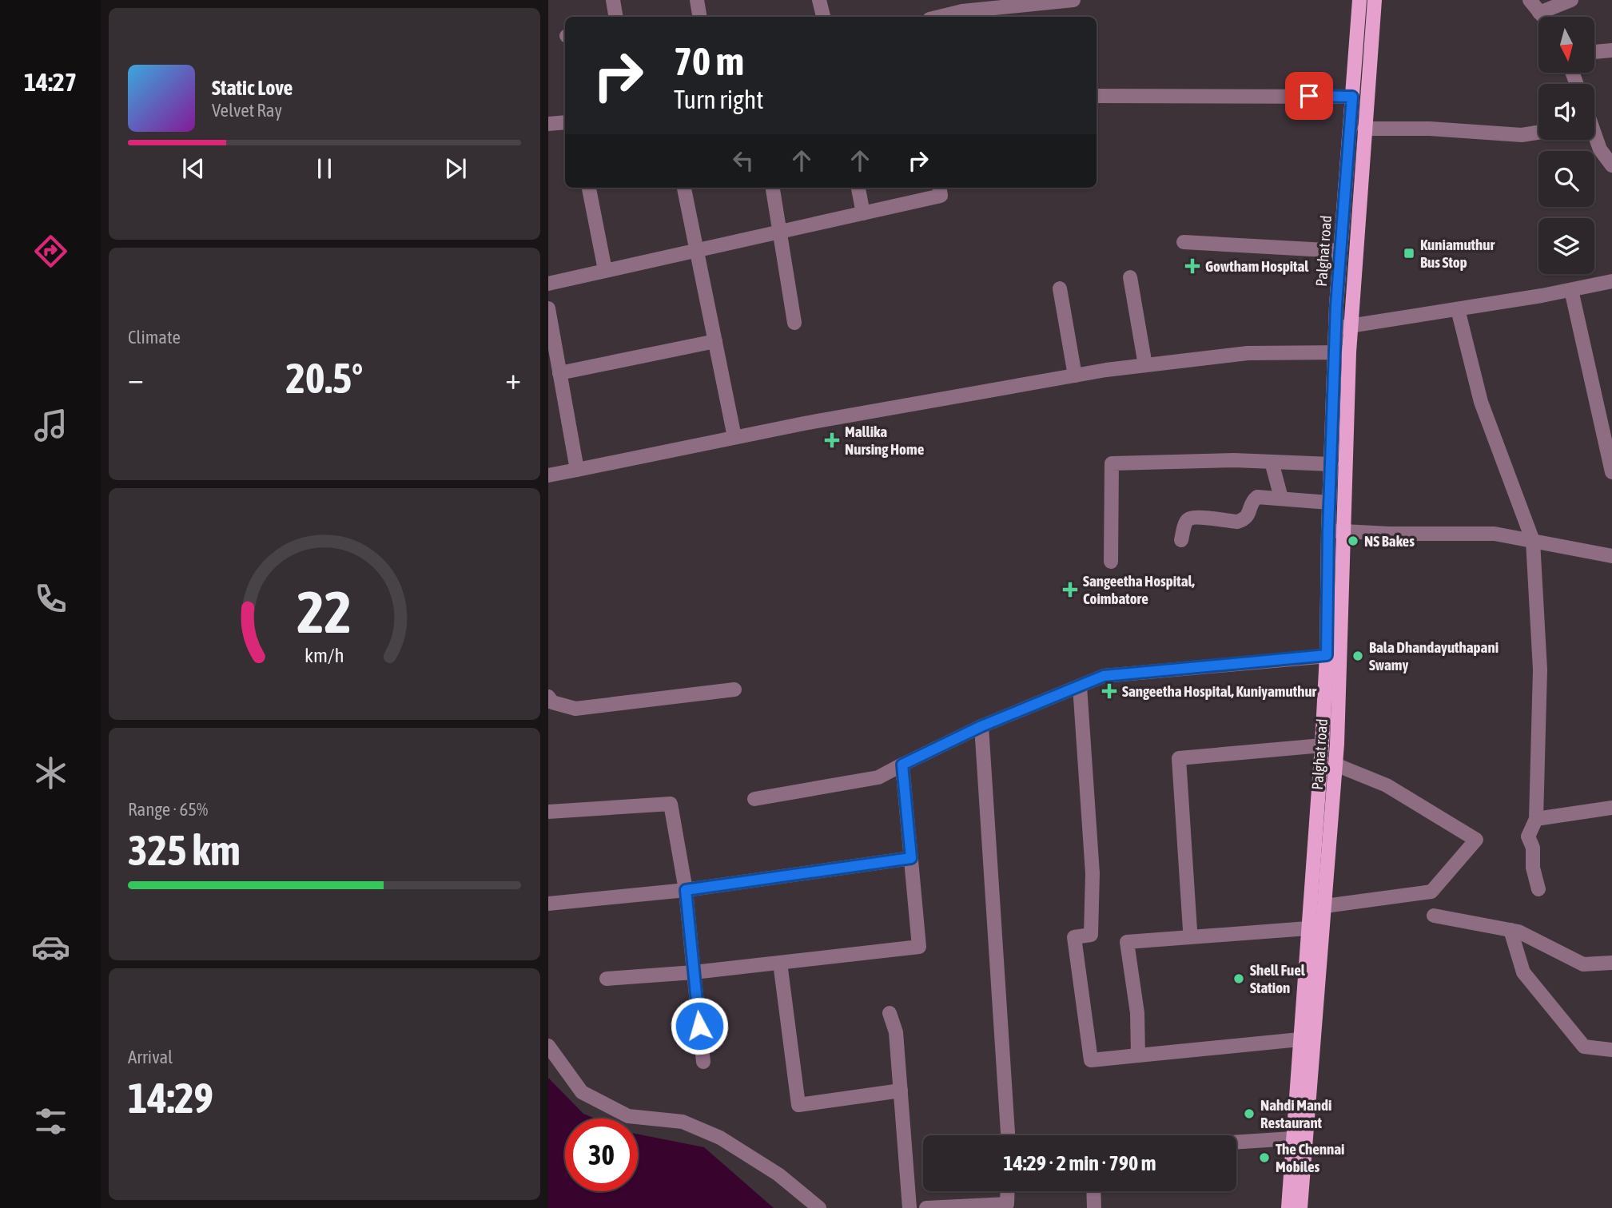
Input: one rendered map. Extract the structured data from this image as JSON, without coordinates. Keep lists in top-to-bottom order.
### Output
{
  "streets": {
    "main road": ["Palghat road"]
  },
  "places": {
    "transit": ["Kuniamuthur Bus Stop"],
    "health": [
      "Gowtham Hospital",
      "Mallika Nursing Home",
      "Sangeetha Hospital, Coimbatore",
      "Sangeetha Hospital, Kuniyamuthur"
    ],
    "other": [
      "NS Bakes",
      "Bala Dhandayuthapani Swamy",
      "Shell Fuel Station",
      "Nahdi Mandi Restaurant",
      "The Chennai Mobiles"
    ]
  },
  "north": "bottom",
  "page": {
    "tabs": "14:27",
    "turn": ["70 m", "Turn right"],
    "song": ["Static Love", "Velvet Ray"],
    "tile": [
      "Climate",
      ["Range · 65%", "325 km"],
      ["Arrival", "14:29"]
    ],
    "heat": ["−", "20.5°", "+"],
    "limit": "30",
    "trip": "14:29 · 2 min · 790 m",
    "gauge": ["22", "km/h"]
  }
}
